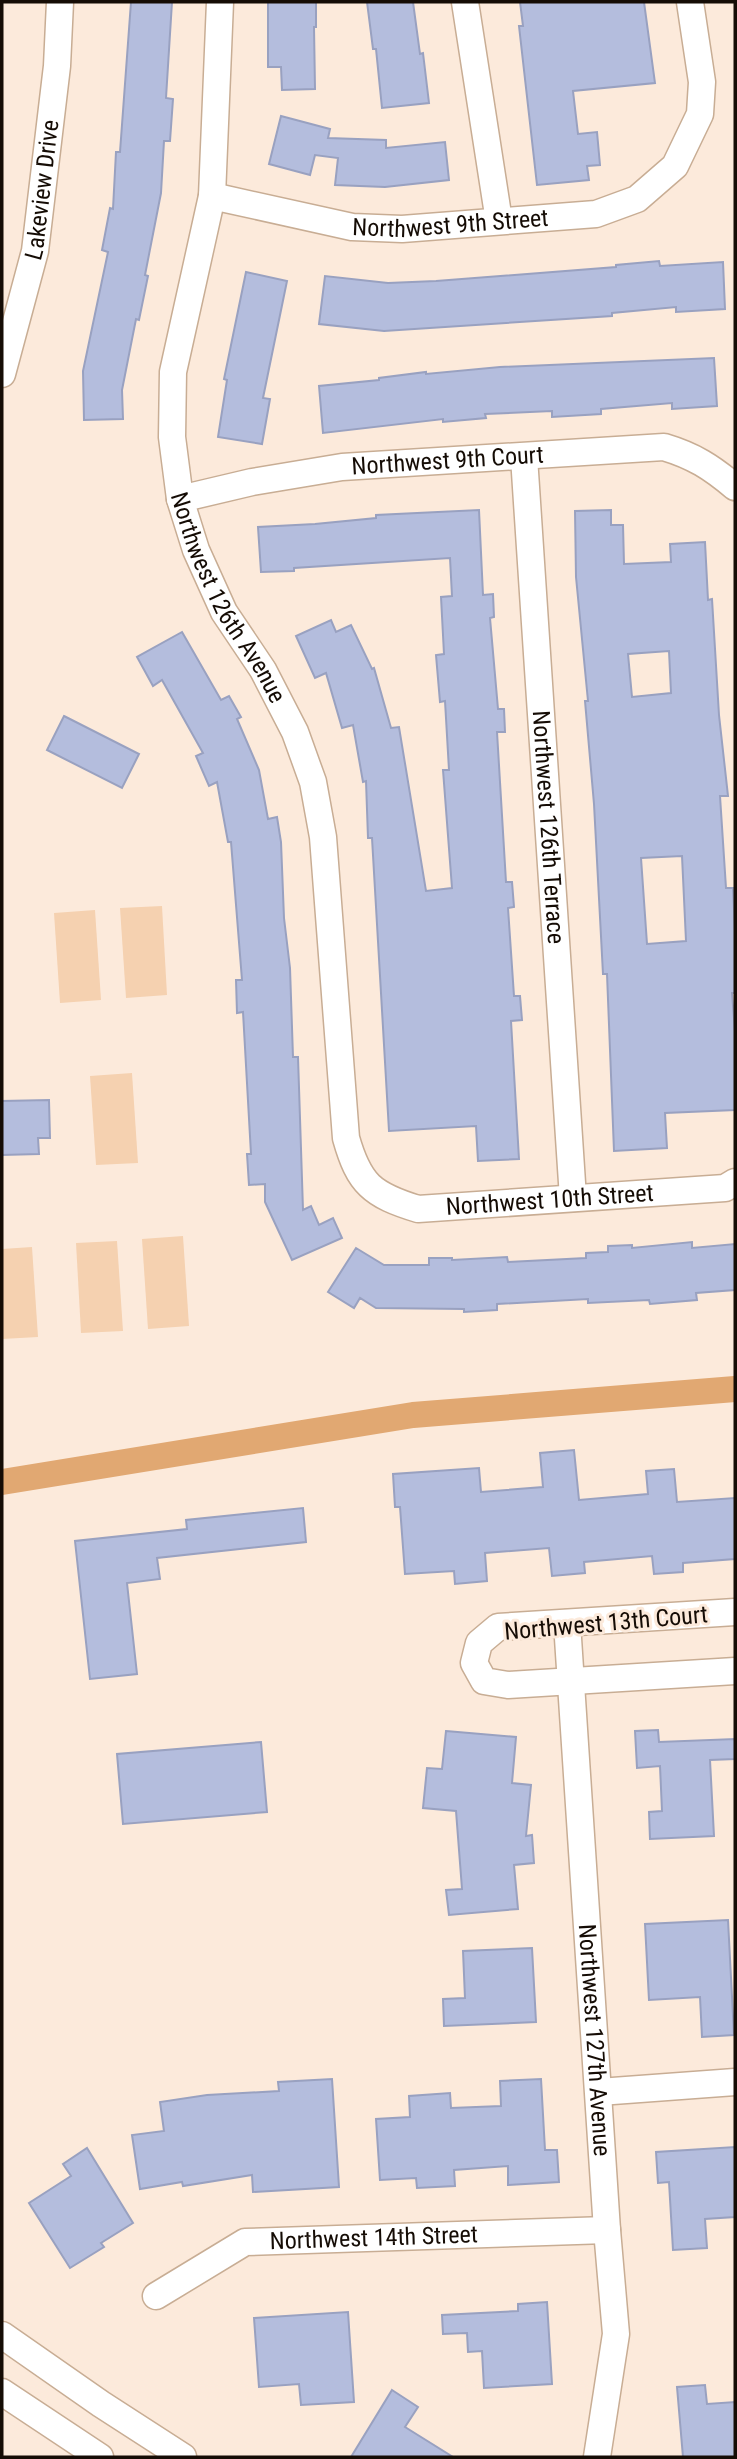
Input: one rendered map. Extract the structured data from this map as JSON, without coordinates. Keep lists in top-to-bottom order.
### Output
{
  "streets": {
    "street": [
      "Lakeview Drive",
      "Northwest 9th Street",
      "Northwest 9th Court",
      "Northwest 126th Avenue",
      "Northwest 126th Terrace",
      "Northwest 10th Street",
      "Northwest 13th Court",
      "Northwest 127th Avenue",
      "Northwest 14th Street"
    ]
  },
  "crossings": [
    ["Northwest 9th Street", "Northwest 126th Avenue"],
    ["Northwest 9th Court", "Northwest 126th Avenue"],
    ["Northwest 9th Court", "Northwest 126th Terrace"],
    ["Northwest 126th Avenue", "Northwest 10th Street"],
    ["Northwest 126th Terrace", "Northwest 10th Street"],
    ["Northwest 13th Court", "Northwest 127th Avenue"],
    ["Northwest 127th Avenue", "Northwest 14th Street"]
  ]
}
